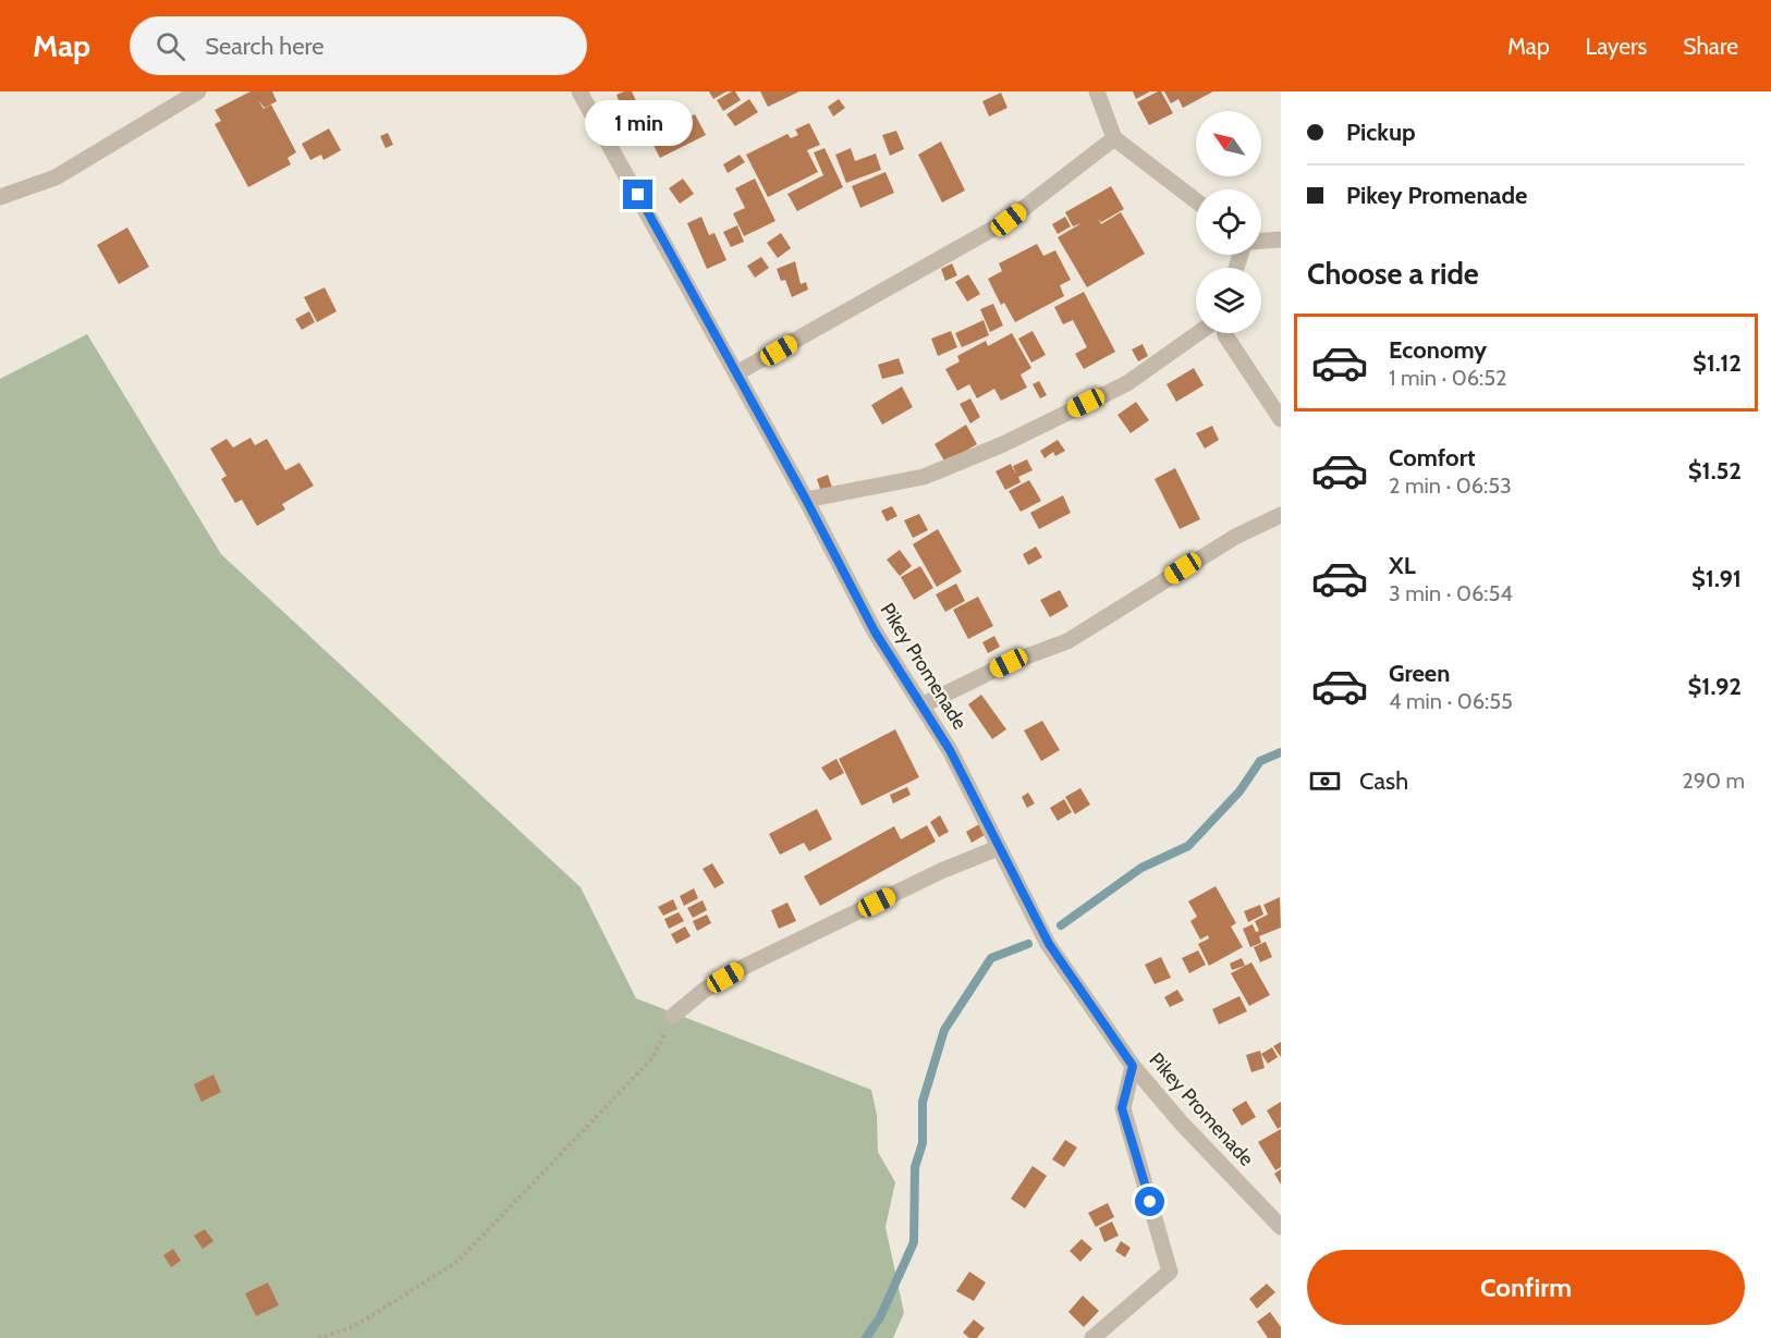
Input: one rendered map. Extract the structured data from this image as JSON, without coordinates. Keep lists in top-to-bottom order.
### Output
{
  "streets": {
    "street": ["Pikey Promenade"]
  },
  "north": "top left",
  "page": {
    "header": "Map",
    "search": "Search here",
    "nav": ["Map", "Layers", "Share"],
    "banner": ["Pickup", "Pikey Promenade"],
    "bubble": "1 min",
    "heading": "Choose a ride",
    "list": [
      {
        "name": "Economy",
        "note": "1 min · 06:52",
        "value": "$1.12"
      },
      {
        "name": "Comfort",
        "note": "2 min · 06:53",
        "value": "$1.52"
      },
      {
        "name": "XL",
        "note": "3 min · 06:54",
        "value": "$1.91"
      },
      {
        "name": "Green",
        "note": "4 min · 06:55",
        "value": "$1.92"
      }
    ],
    "pay": ["Cash", "290 m"],
    "buttons": "Confirm"
  }
}
